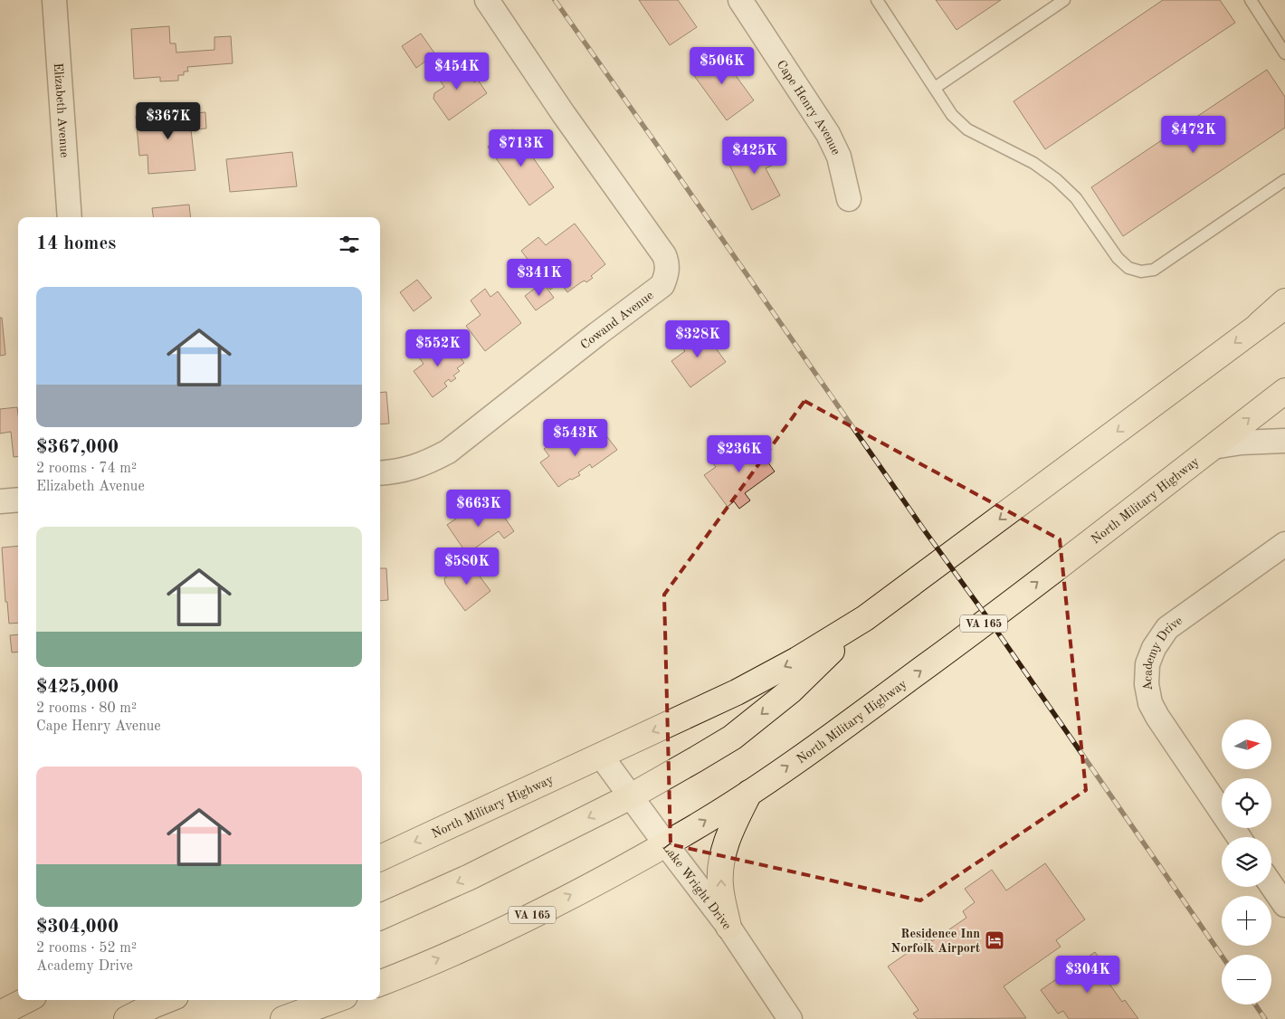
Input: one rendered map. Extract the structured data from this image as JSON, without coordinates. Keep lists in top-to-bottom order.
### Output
{
  "streets": {
    "main road": ["North Military Highway", "VA 165"],
    "street": [
      "Cape Henry Avenue",
      "Elizabeth Avenue",
      "Cowand Avenue",
      "Academy Drive",
      "Lake Wright Drive"
    ]
  },
  "crossings": [
    ["North Military Highway", "Lake Wright Drive"]
  ],
  "places": {
    "hotel": ["Residence Inn Norfolk Airport"]
  },
  "north": "right",
  "page": {
    "price": [
      "$506K",
      "$454K",
      "$367K",
      "$472K",
      "$713K",
      "$425K",
      "$341K",
      "$328K",
      "$552K",
      "$543K",
      "$236K",
      "$663K",
      "$580K",
      "$304K"
    ],
    "heading": "14 homes",
    "list": [
      {
        "name": "$367,000",
        "note": "2 rooms · 74 m² · Elizabeth Avenue"
      },
      {
        "name": "$425,000",
        "note": "2 rooms · 80 m² · Cape Henry Avenue"
      },
      {
        "name": "$304,000",
        "note": "2 rooms · 52 m² · Academy Drive"
      }
    ],
    "map_buttons": ["+", "−"]
  }
}
